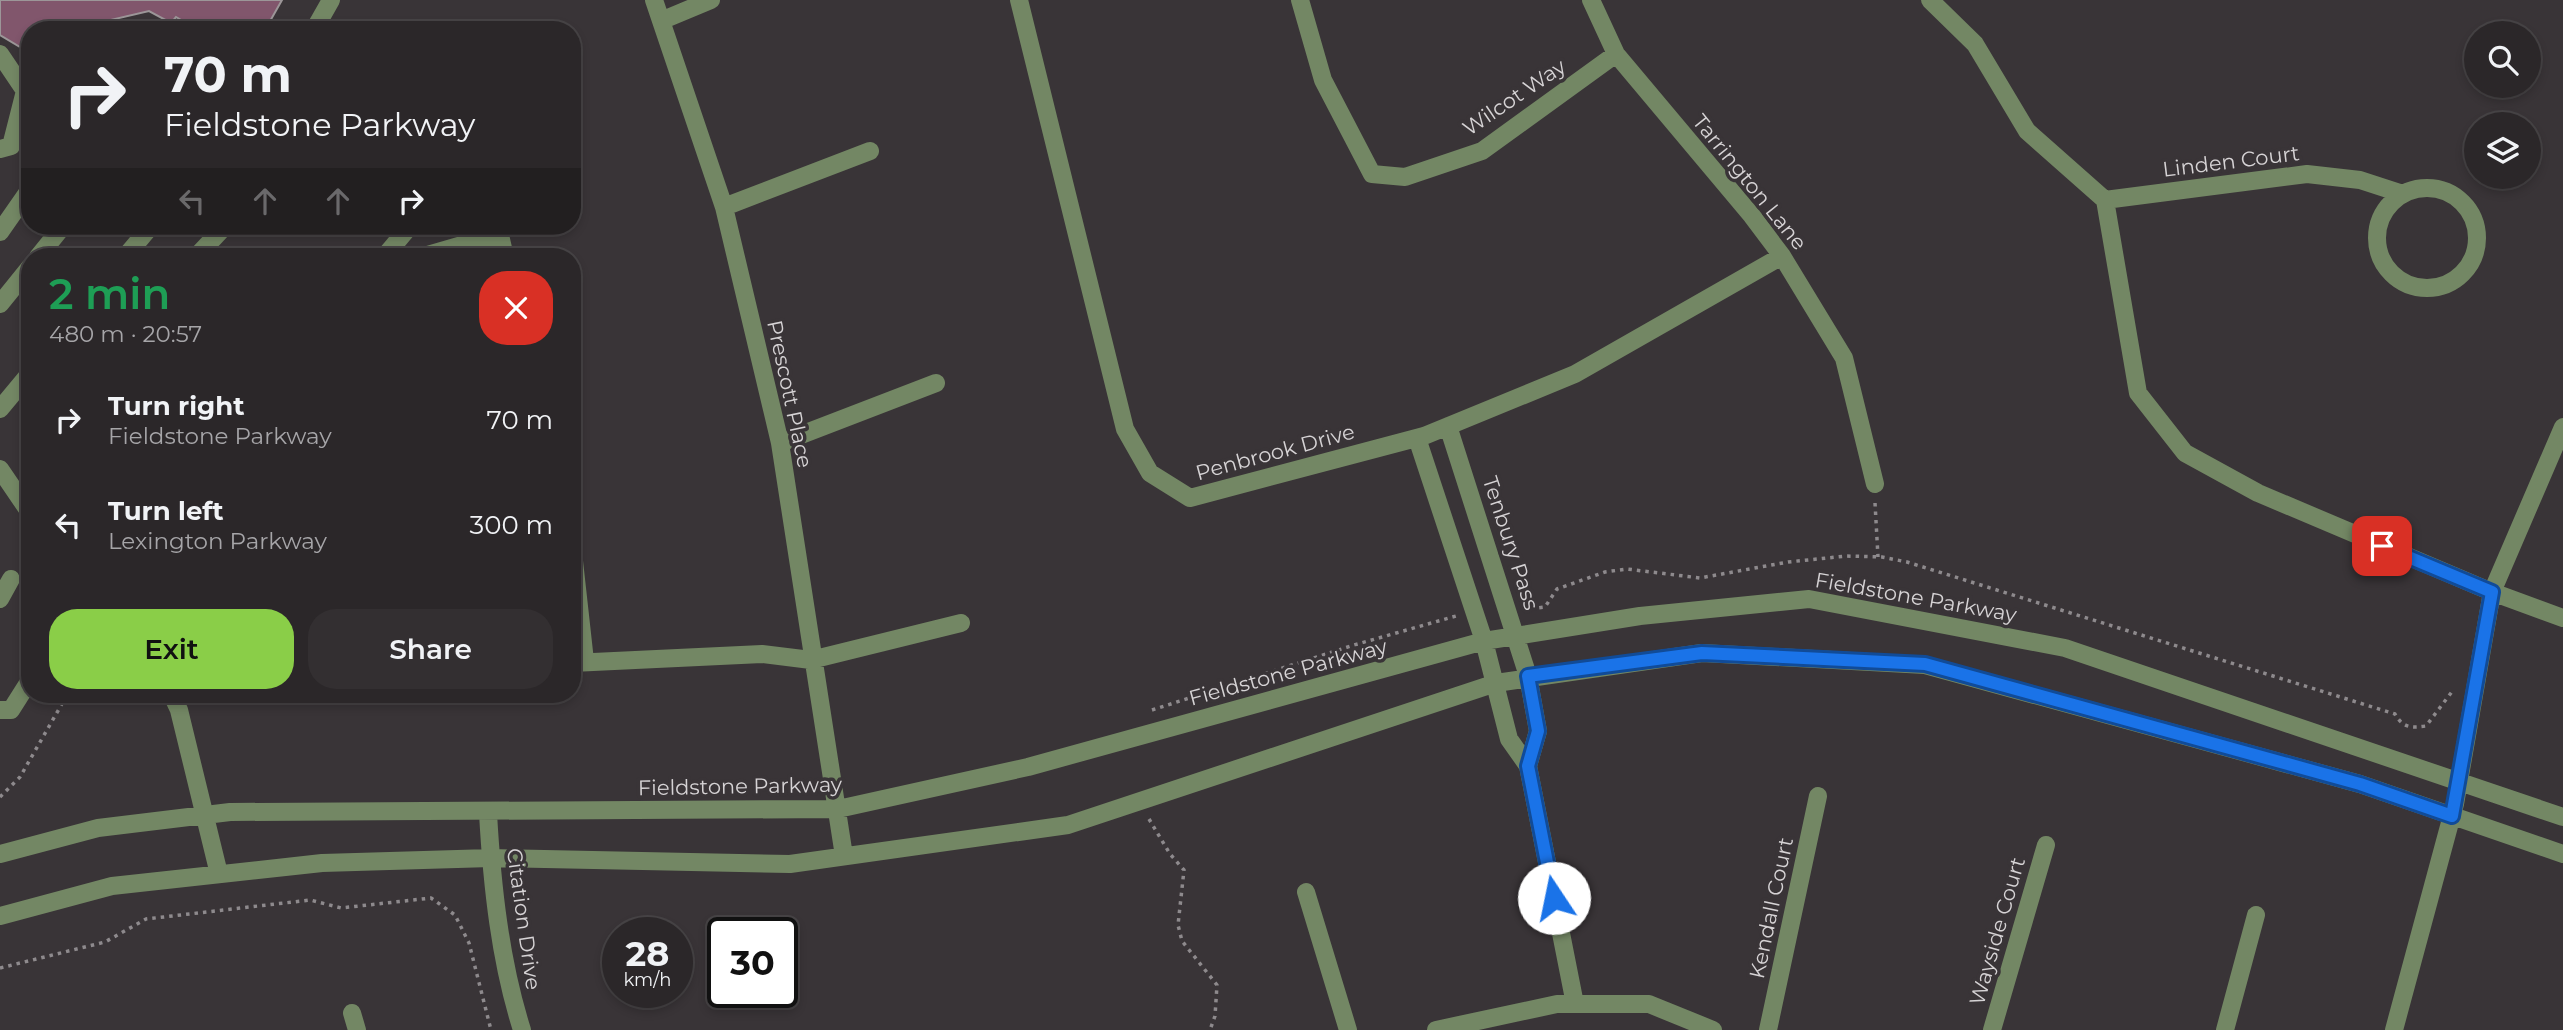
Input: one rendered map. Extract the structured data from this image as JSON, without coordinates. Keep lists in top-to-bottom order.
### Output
{
  "streets": {
    "street": [
      "Wilcot Way",
      "Linden Court",
      "Tarrington Lane",
      "Prescott Place",
      "Penbrook Drive",
      "Tenbury Pass",
      "Fieldstone Parkway",
      "Kendall Court",
      "Citation Drive",
      "Wayside Court"
    ]
  },
  "crossings": [
    ["Wilcot Way", "Tarrington Lane"],
    ["Tarrington Lane", "Penbrook Drive"],
    ["Prescott Place", "Fieldstone Parkway"],
    ["Penbrook Drive", "Tenbury Pass"],
    ["Tenbury Pass", "Fieldstone Parkway"],
    ["Fieldstone Parkway", "Citation Drive"]
  ],
  "page": {
    "turn": ["70 m", "Fieldstone Parkway"],
    "heading": ["2 min", "480 m · 20:57"],
    "list": [
      {
        "name": "Turn right",
        "note": "Fieldstone Parkway",
        "value": "70 m"
      },
      {
        "name": "Turn left",
        "note": "Lexington Parkway",
        "value": "300 m"
      }
    ],
    "buttons": ["Exit", "Share"],
    "speed": "28 km/h",
    "limit": "30"
  }
}
